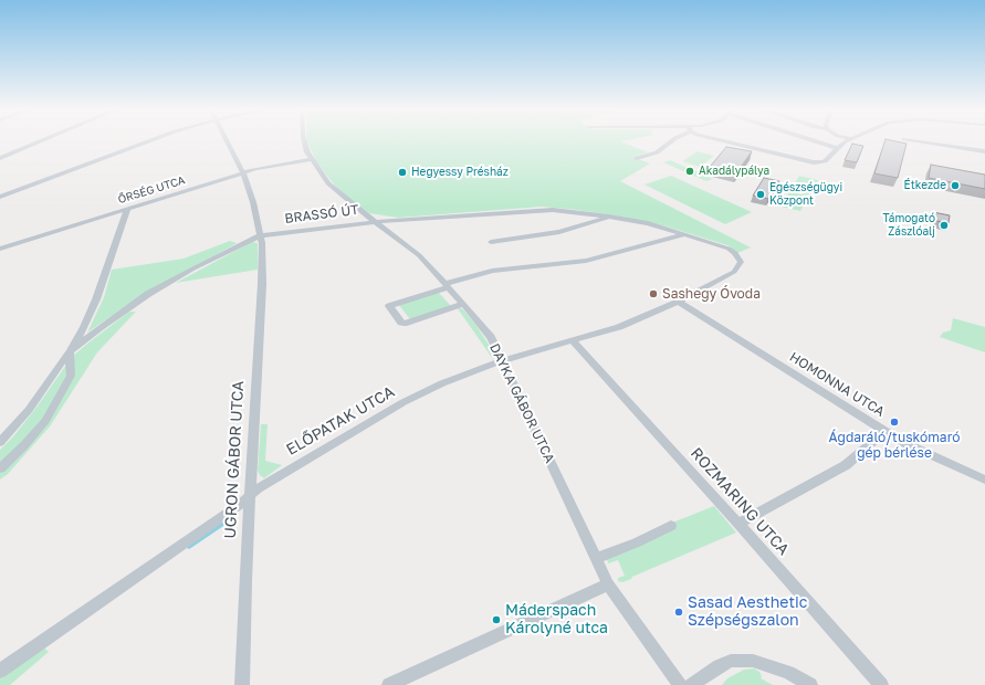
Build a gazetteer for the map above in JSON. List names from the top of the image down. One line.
{"streets":{"street":["ŐRSÉG UTCA","BRASSÓ ÚT","HOMONNA UTCA","DAYKA GÁBOR UTCA","ELŐPATAK UTCA","UGRON GÁBOR UTCA","ROZMARING UTCA"]},"crossings":[["ŐRSÉG UTCA","DAYKA GÁBOR UTCA"],["ŐRSÉG UTCA","UGRON GÁBOR UTCA"],["BRASSÓ ÚT","DAYKA GÁBOR UTCA"],["BRASSÓ ÚT","ELŐPATAK UTCA"],["BRASSÓ ÚT","UGRON GÁBOR UTCA"],["HOMONNA UTCA","ELŐPATAK UTCA"],["DAYKA GÁBOR UTCA","ELŐPATAK UTCA"],["ELŐPATAK UTCA","UGRON GÁBOR UTCA"],["ELŐPATAK UTCA","ROZMARING UTCA"]],"places":["Akadálypálya","Hegyessy Présház","Étkezde","Egészségügyi Központ","Támogató Zászlóalj","Sashegy Óvoda","Ágdaráló/tuskómaró gép bérlése","Sasad Aesthetic Szépségszalon","Máderspach Károlyné utca"]}
